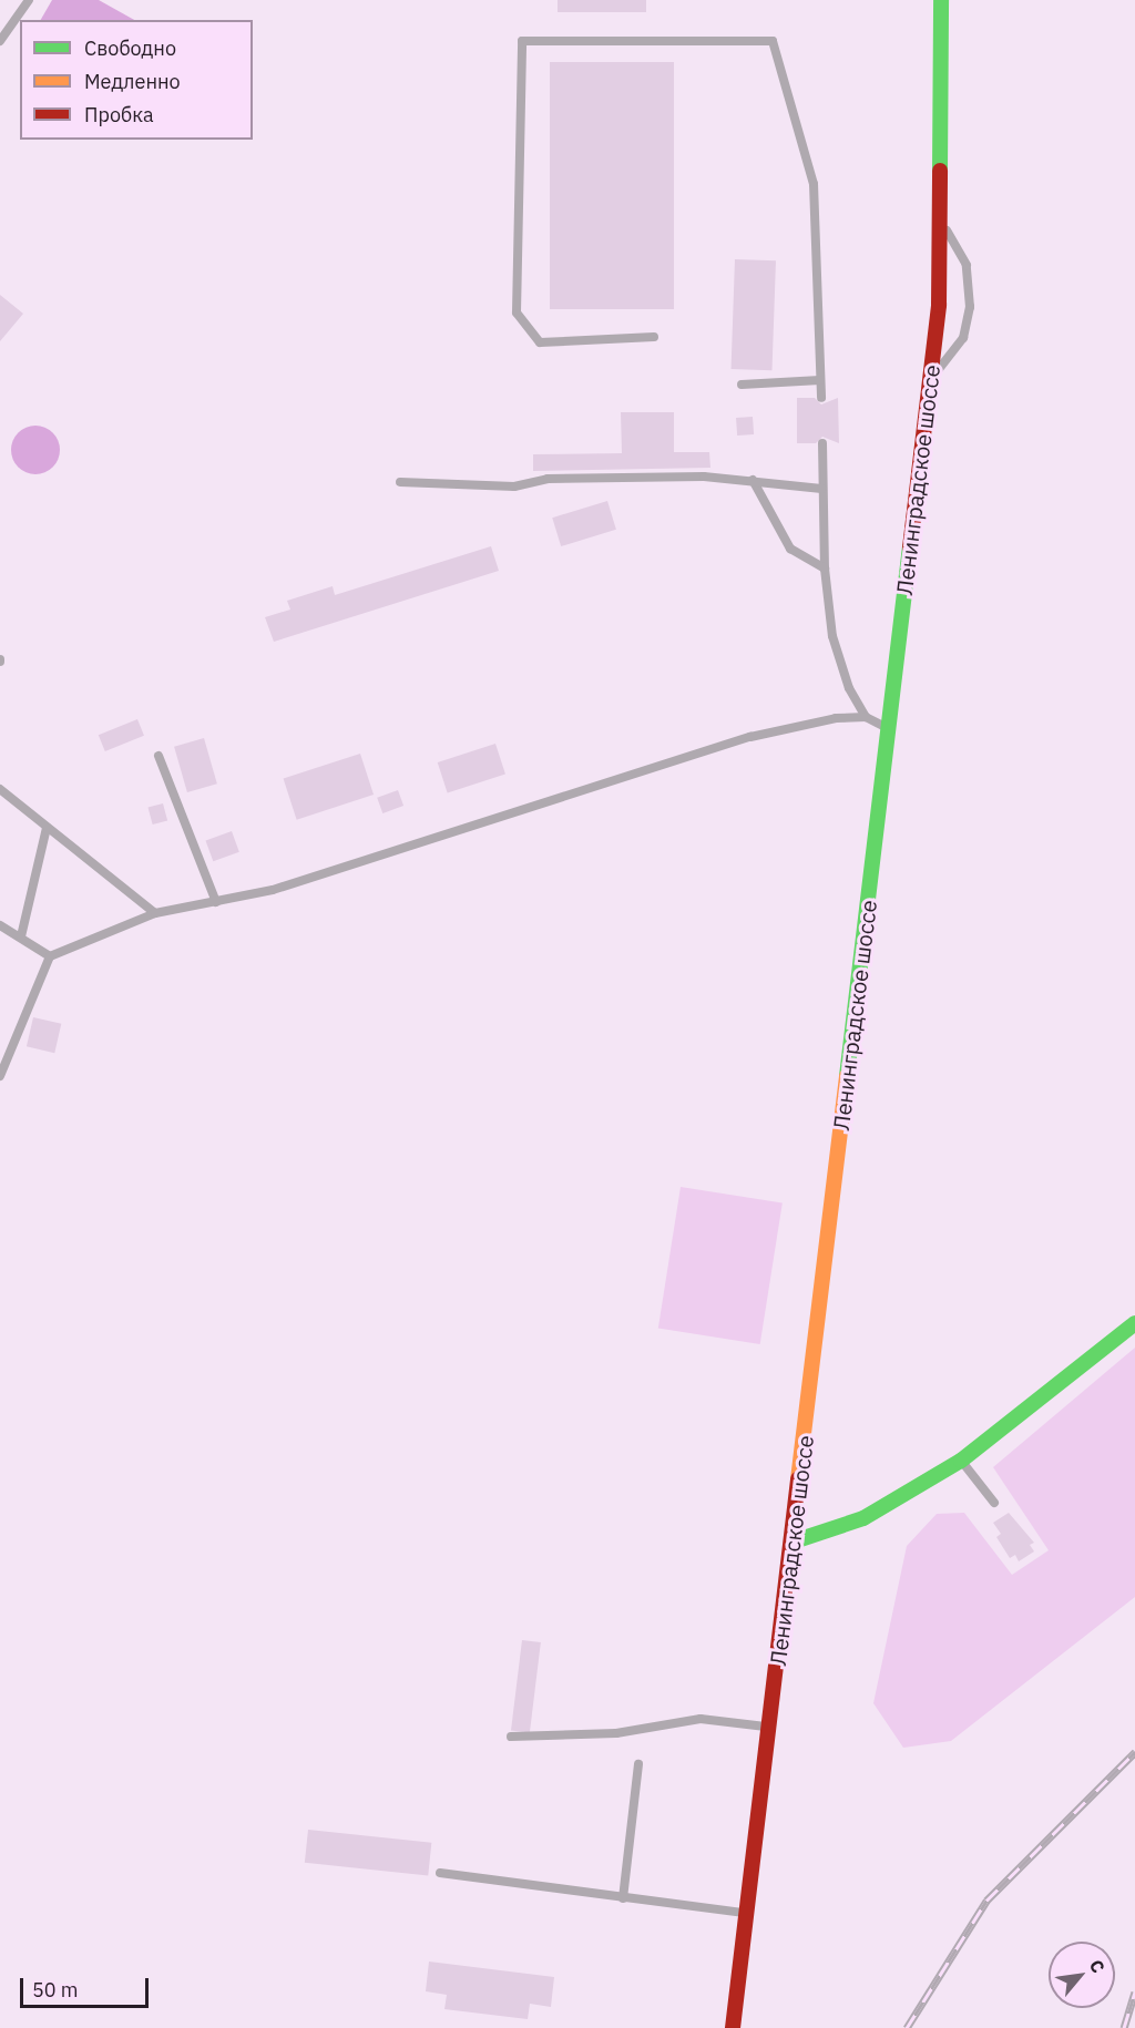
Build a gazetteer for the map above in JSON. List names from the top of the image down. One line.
{"streets":{"main road":["Ленинградское шоссе"]},"legend":["Свободно","Медленно","Пробка"],"scale_bar":"50 m","north":"top right"}
